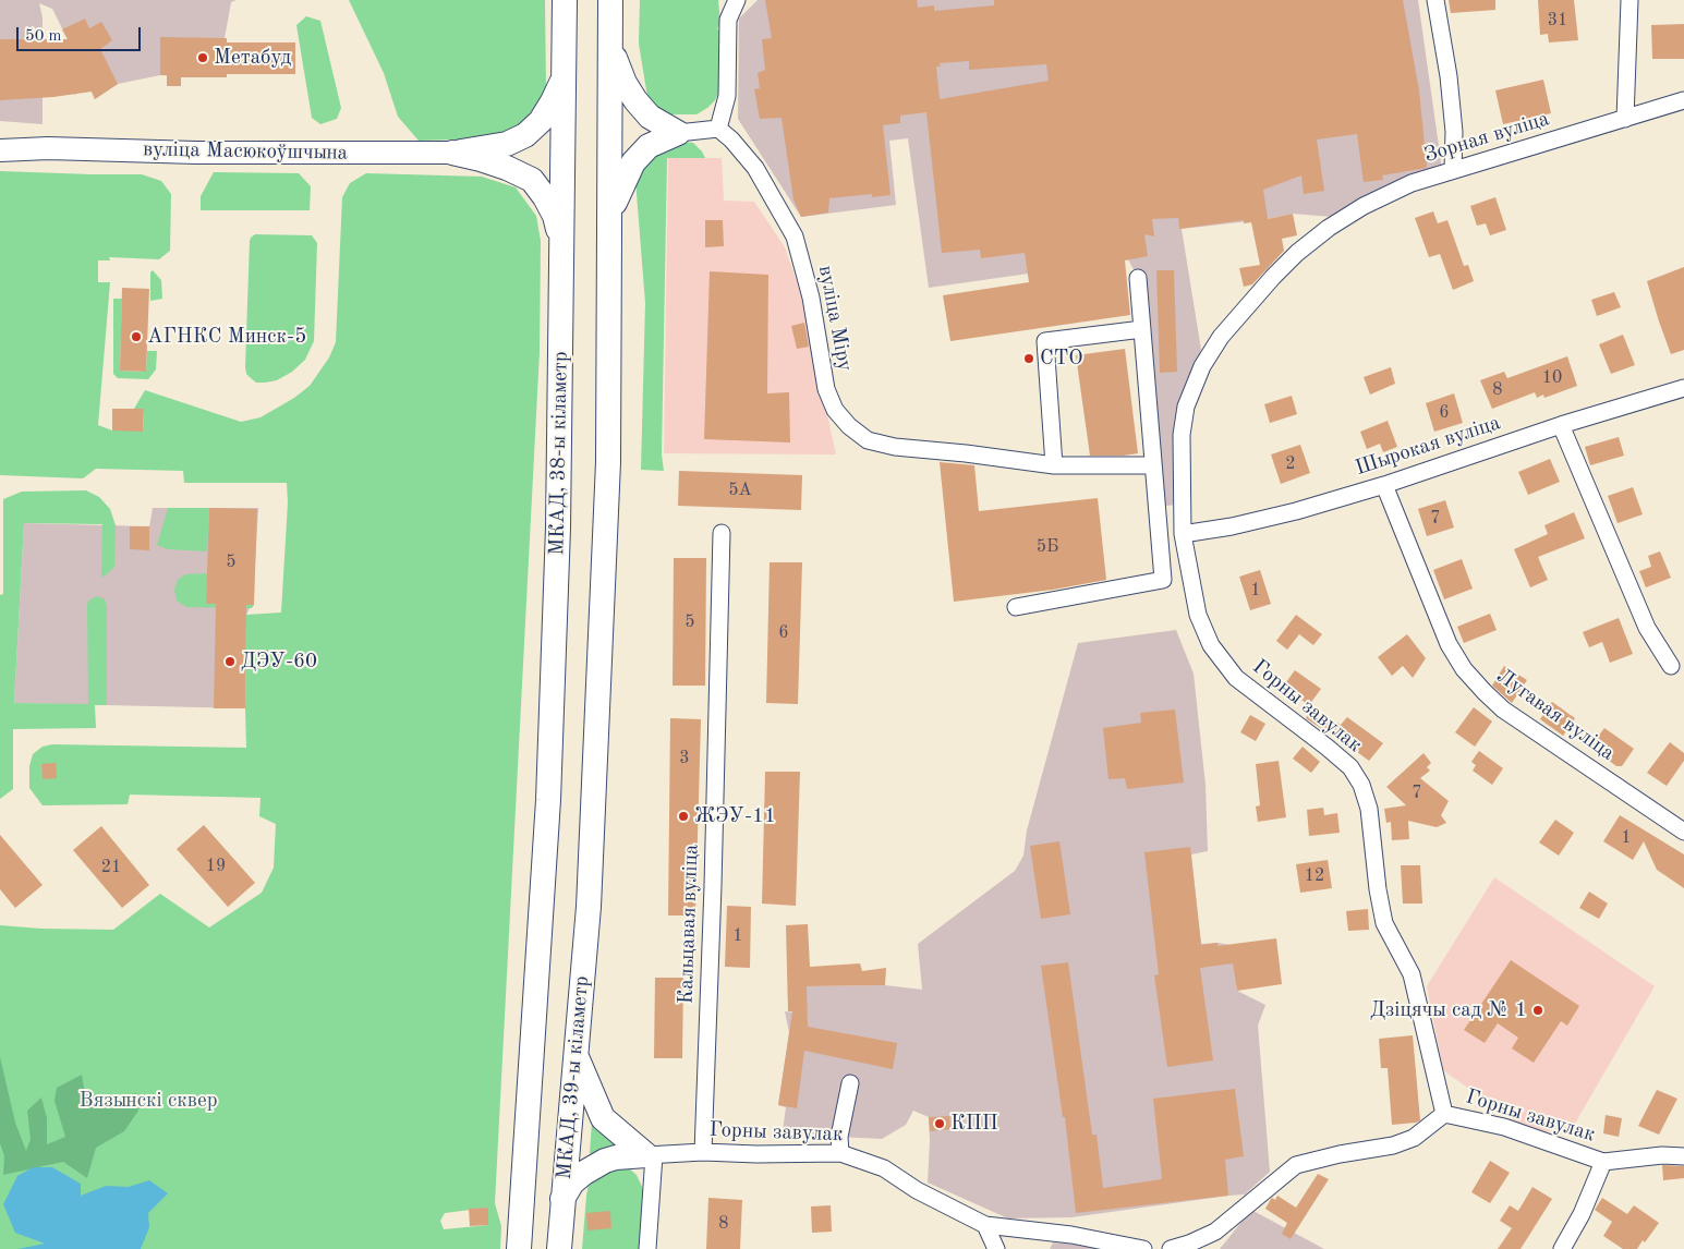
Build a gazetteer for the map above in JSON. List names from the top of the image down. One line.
{"streets":{"highway":["МКАД, 38-ы кіламетр","МКАД, 39-ы кіламетр"],"main road":["вуліца Масюкоўшчына"],"street":["Зорная вуліца","вуліца Міру","Шырокая вуліца","Горны завулак","Лугавая вуліца","Кальцавая вуліца"]},"crossings":[["Зорная вуліца","Горны завулак"],["Шырокая вуліца","Горны завулак"],["Шырокая вуліца","Лугавая вуліца"],["МКАД, 38-ы кіламетр","МКАД, 39-ы кіламетр"],["Горны завулак","Кальцавая вуліца"]],"parks":["Вязынскі сквер"],"places":["Метабуд","АГНКС Минск-5","СТО","ДЭУ-60","ЖЭУ-11","Дзіцячы сад № 1","КПП"],"house_numbers":["31","10","8","6","2","5А","7","5Б","5","1","5","6","3","7","1","19","21","12","1","8"],"scale_bar":"50 m"}
